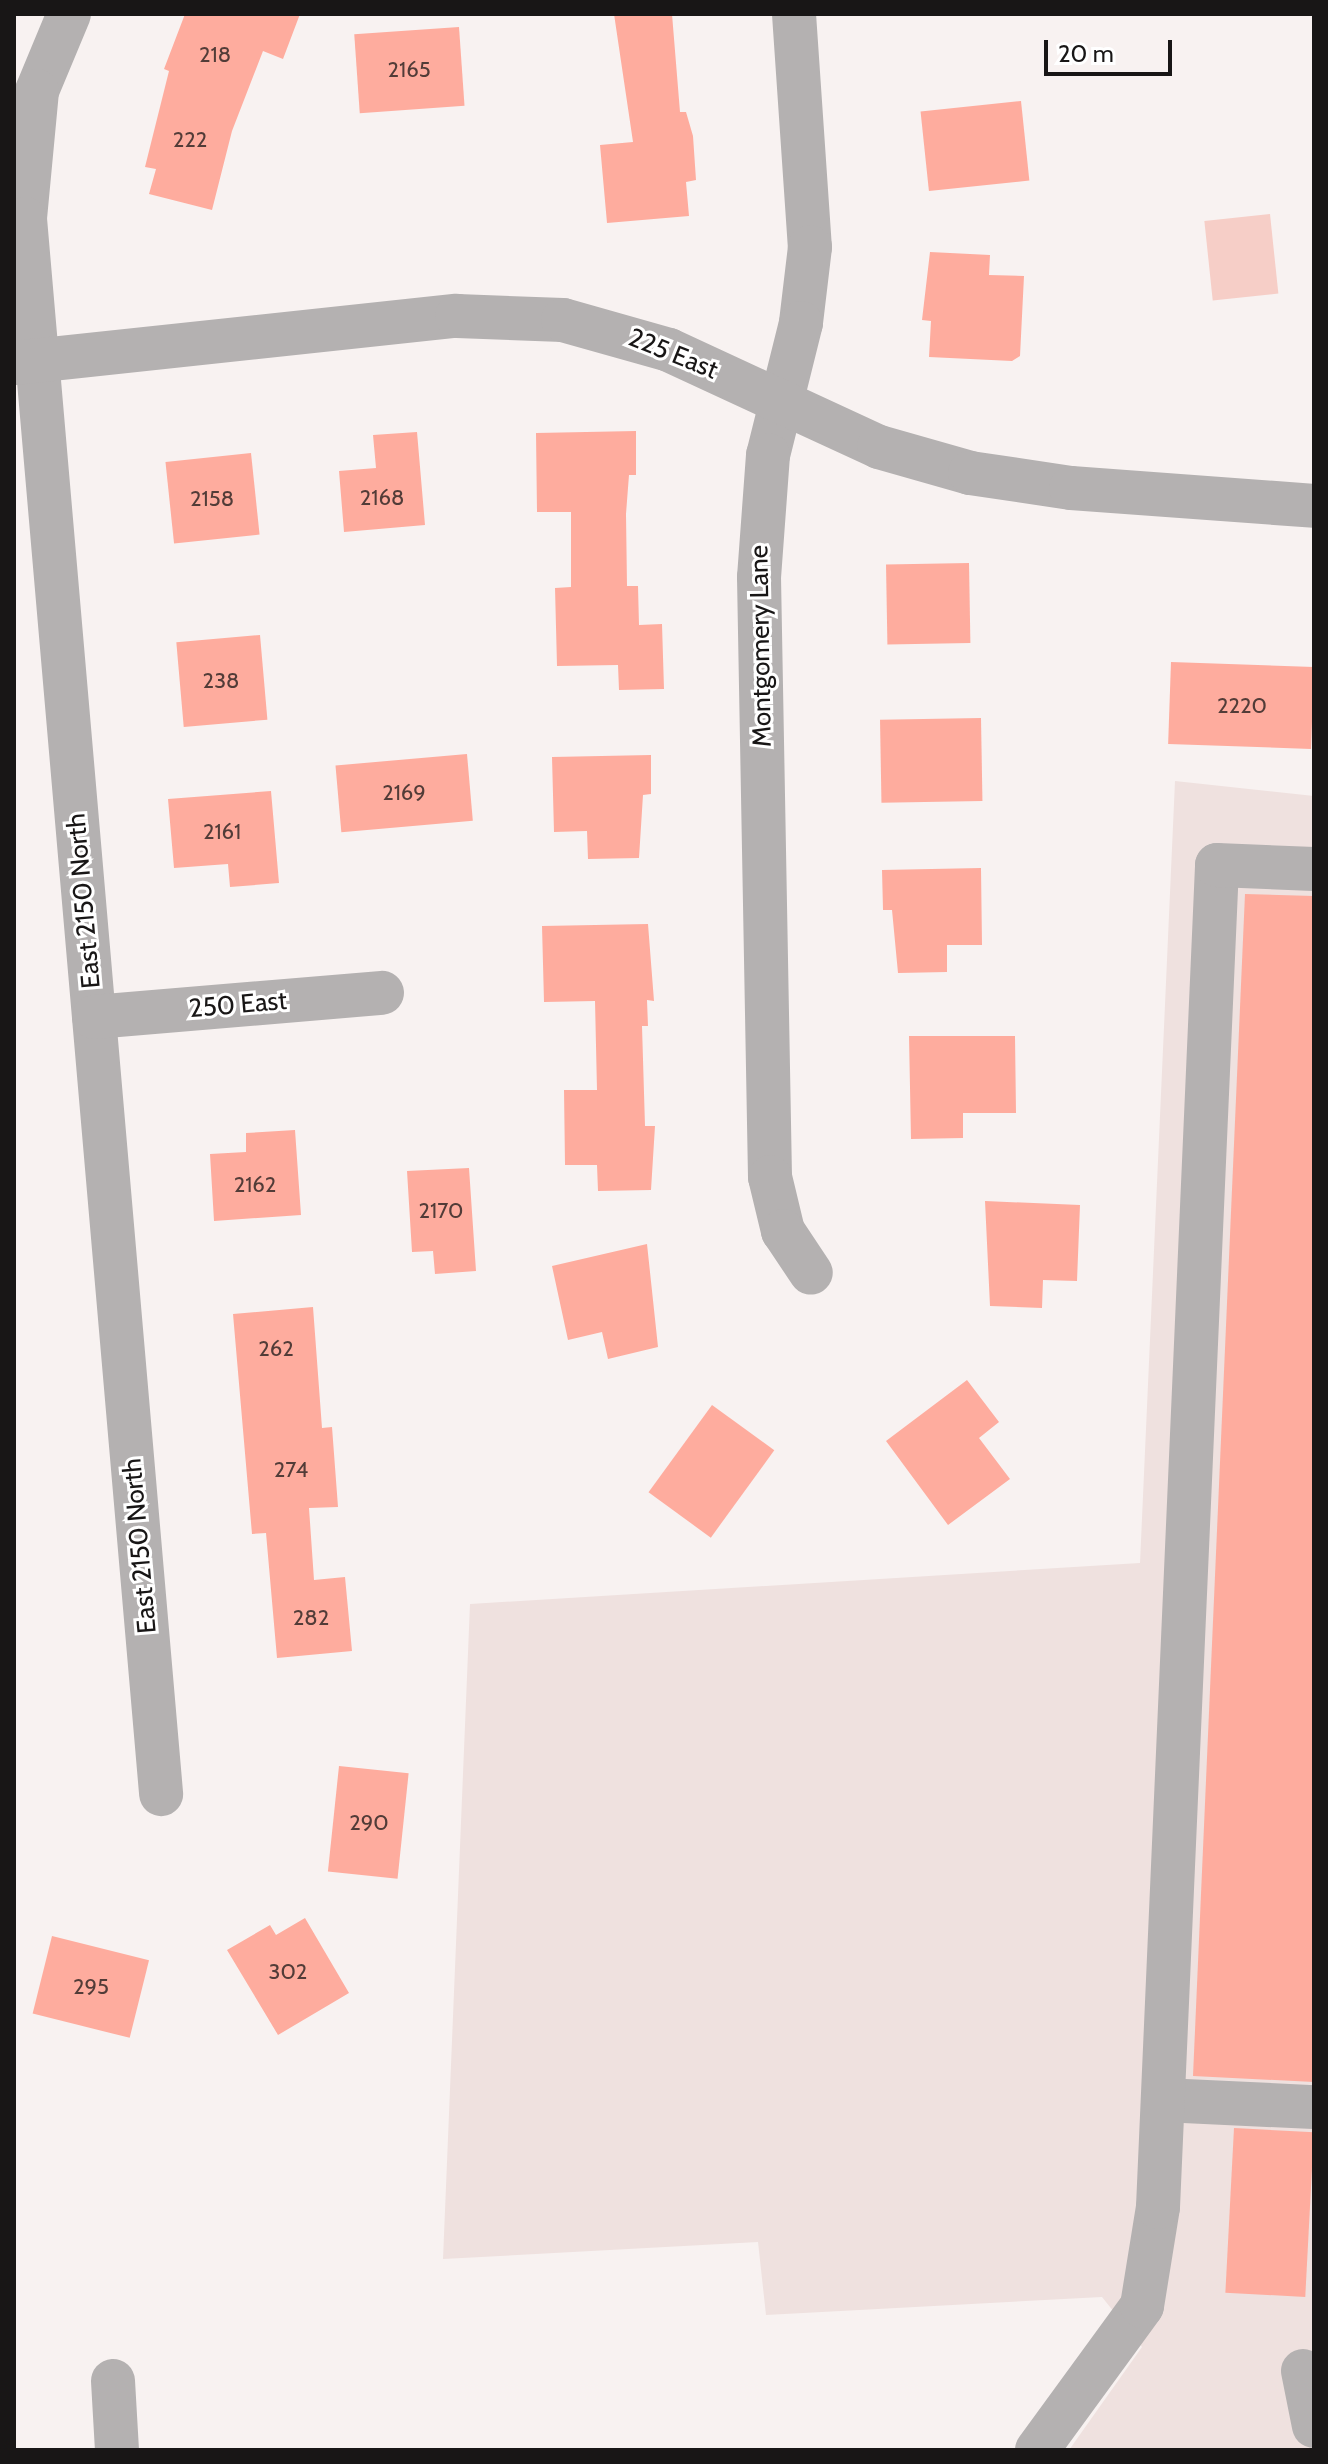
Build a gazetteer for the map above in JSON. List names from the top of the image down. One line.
{"streets":{"street":["225 East","Montgomery Lane","East 2150 North","250 East"]},"crossings":[["225 East","Montgomery Lane"],["225 East","East 2150 North"],["East 2150 North","250 East"]],"house_numbers":["218","2165","222","2168","2158","238","2220","2169","2161","2162","2170","262","274","282","290","302","295"],"scale_bar":"20 m"}
